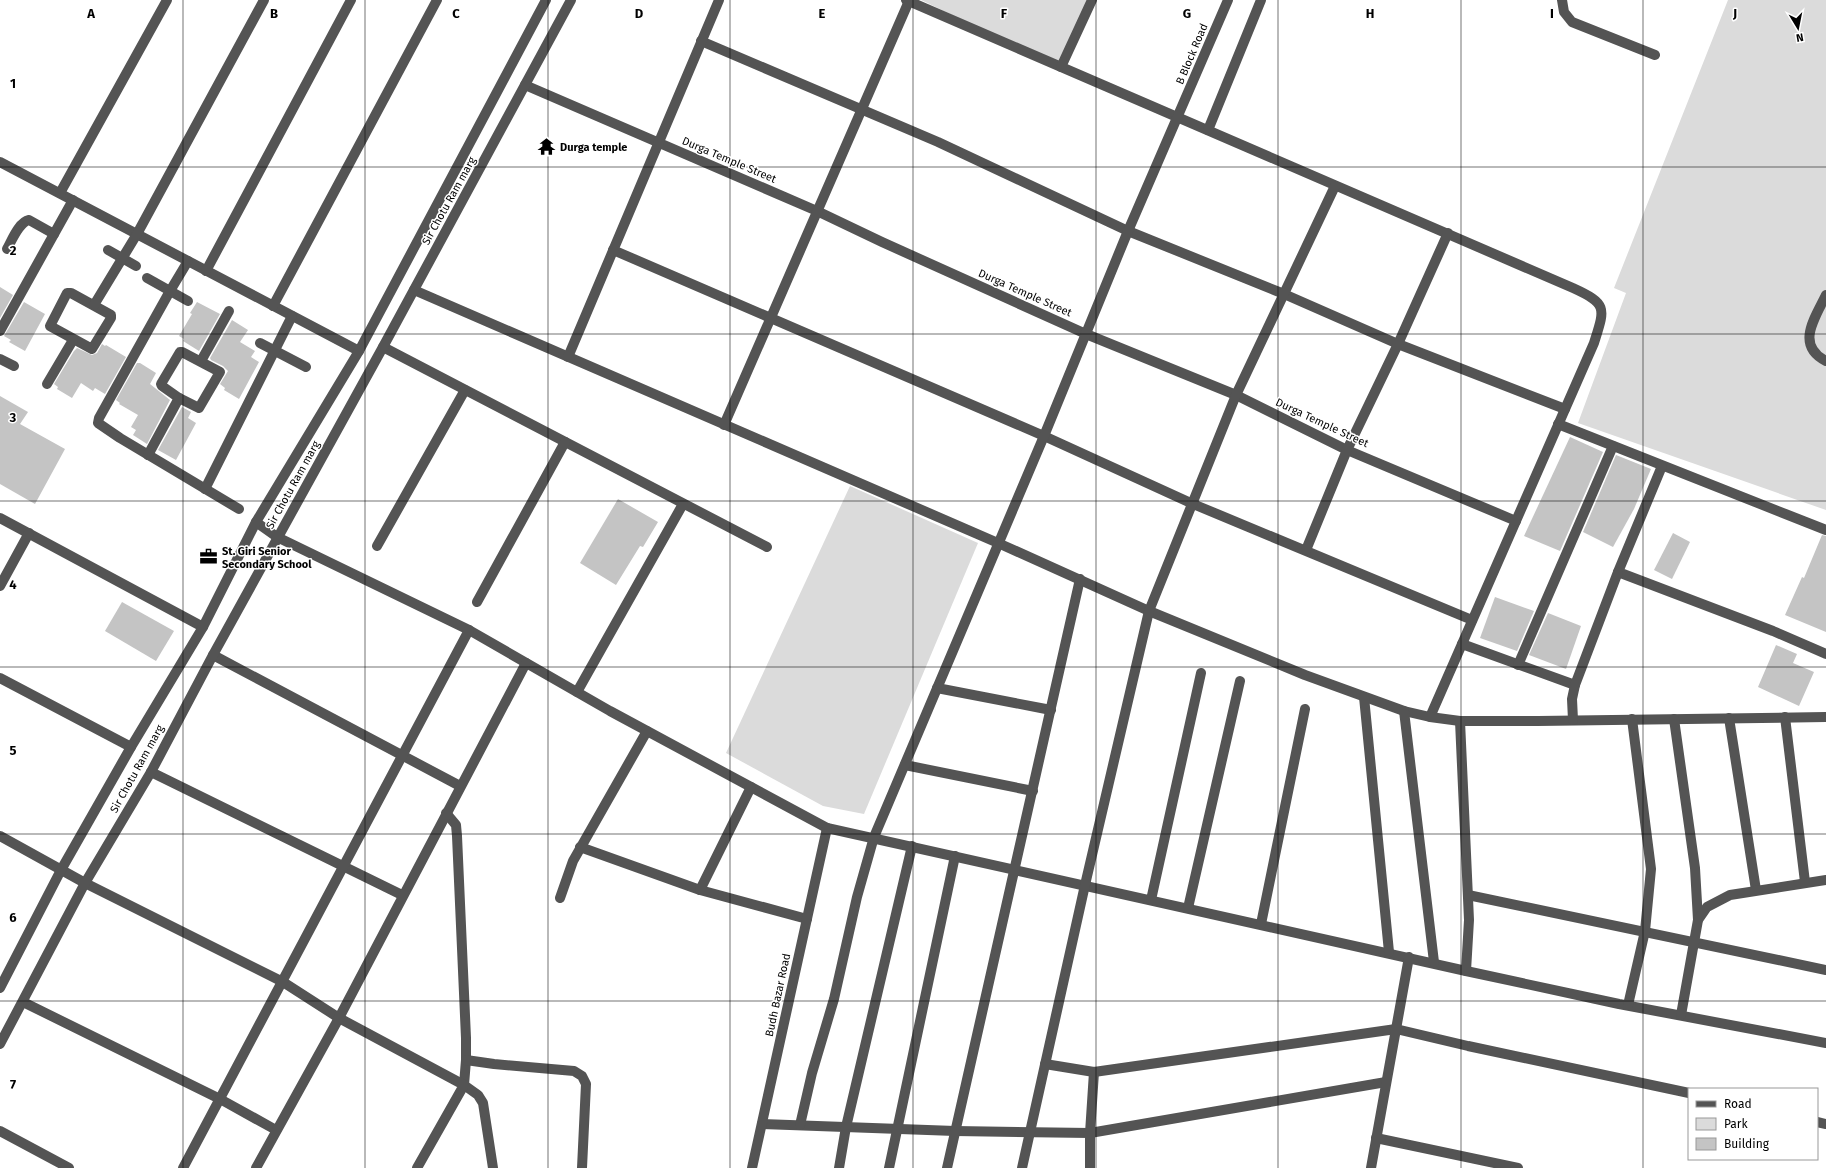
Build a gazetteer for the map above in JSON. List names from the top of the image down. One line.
{"streets":{"street":["B Block Road","Durga Temple Street","Sir Chotu Ram marg","Budh Bazar Road"]},"crossings":[["B Block Road","Durga Temple Street"],["Durga Temple Street","Sir Chotu Ram marg"]],"places":{"temple":["Durga temple"],"office":["St. Giri Senior Secondary School"]},"legend":["Road","Park","Building"],"north":"bottom","grid":{"columns":["A","B","C","D","E","F","G","H","I","J"],"rows":["1","2","3","4","5","6","7"]}}
